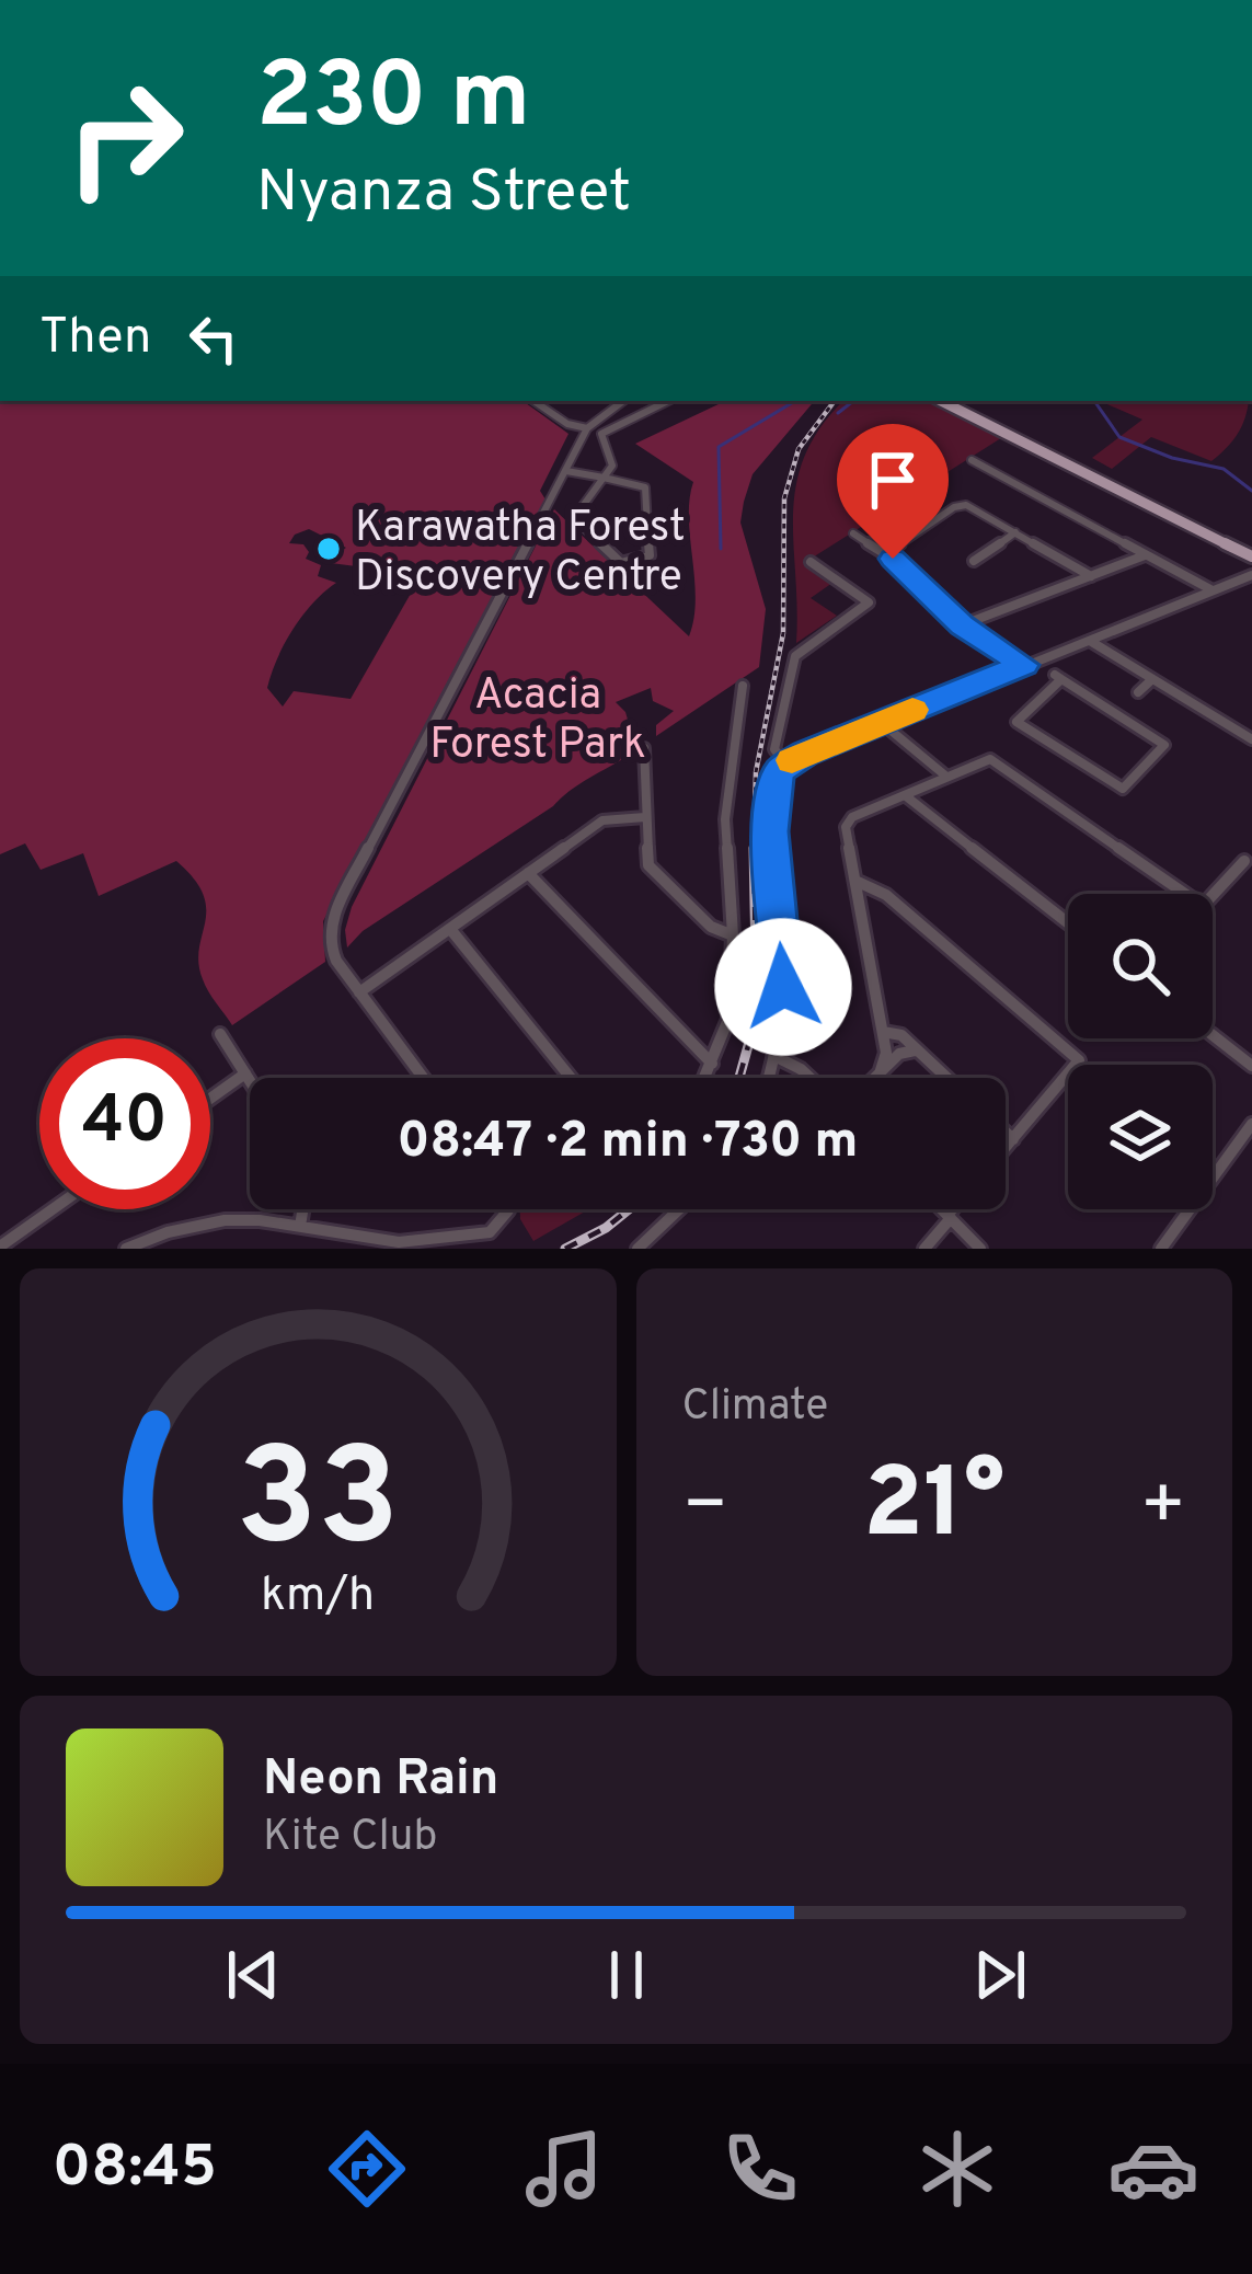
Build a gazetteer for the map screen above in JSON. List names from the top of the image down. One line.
{"parks":["Acacia Forest Park"],"places":["Karawatha Forest Discovery Centre"],"page":{"turn":["230 m","Nyanza Street"],"then":"Then","limit":"40","trip":"08:47 · 2 min · 730 m","tile":"Climate","heat":["−","21°","+"],"song":["Neon Rain","Kite Club"],"tabs":"08:45","gauge":["33","km/h"]}}
